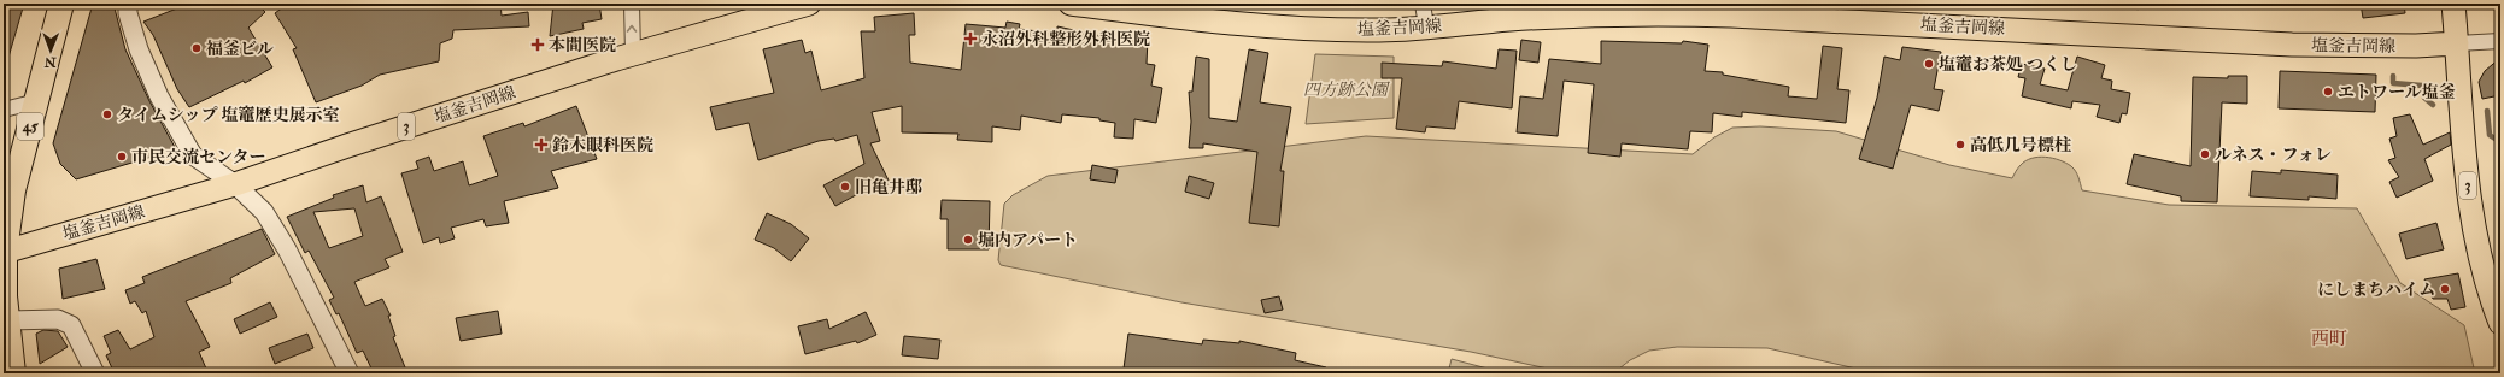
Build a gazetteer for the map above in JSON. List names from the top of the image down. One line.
{"streets":{"highway":["45"],"main road":["塩釜吉岡線","3"]},"crossings":[["塩釜吉岡線","45"],["塩釜吉岡線","3"]],"districts":["西町"],"parks":["四方跡公園"],"places":{"health":["永沼外科整形外科医院","本間医院","鈴木眼科医院"],"other":["福釜ビル","塩竈お茶処 つくし","エトワール塩釜","タイムシップ 塩竈歴史展示室","高低几号標柱","ルネス・フォレ","市民交流センター","旧亀井邸","堀内アパート","にしまちハイム"]},"north":"bottom"}
